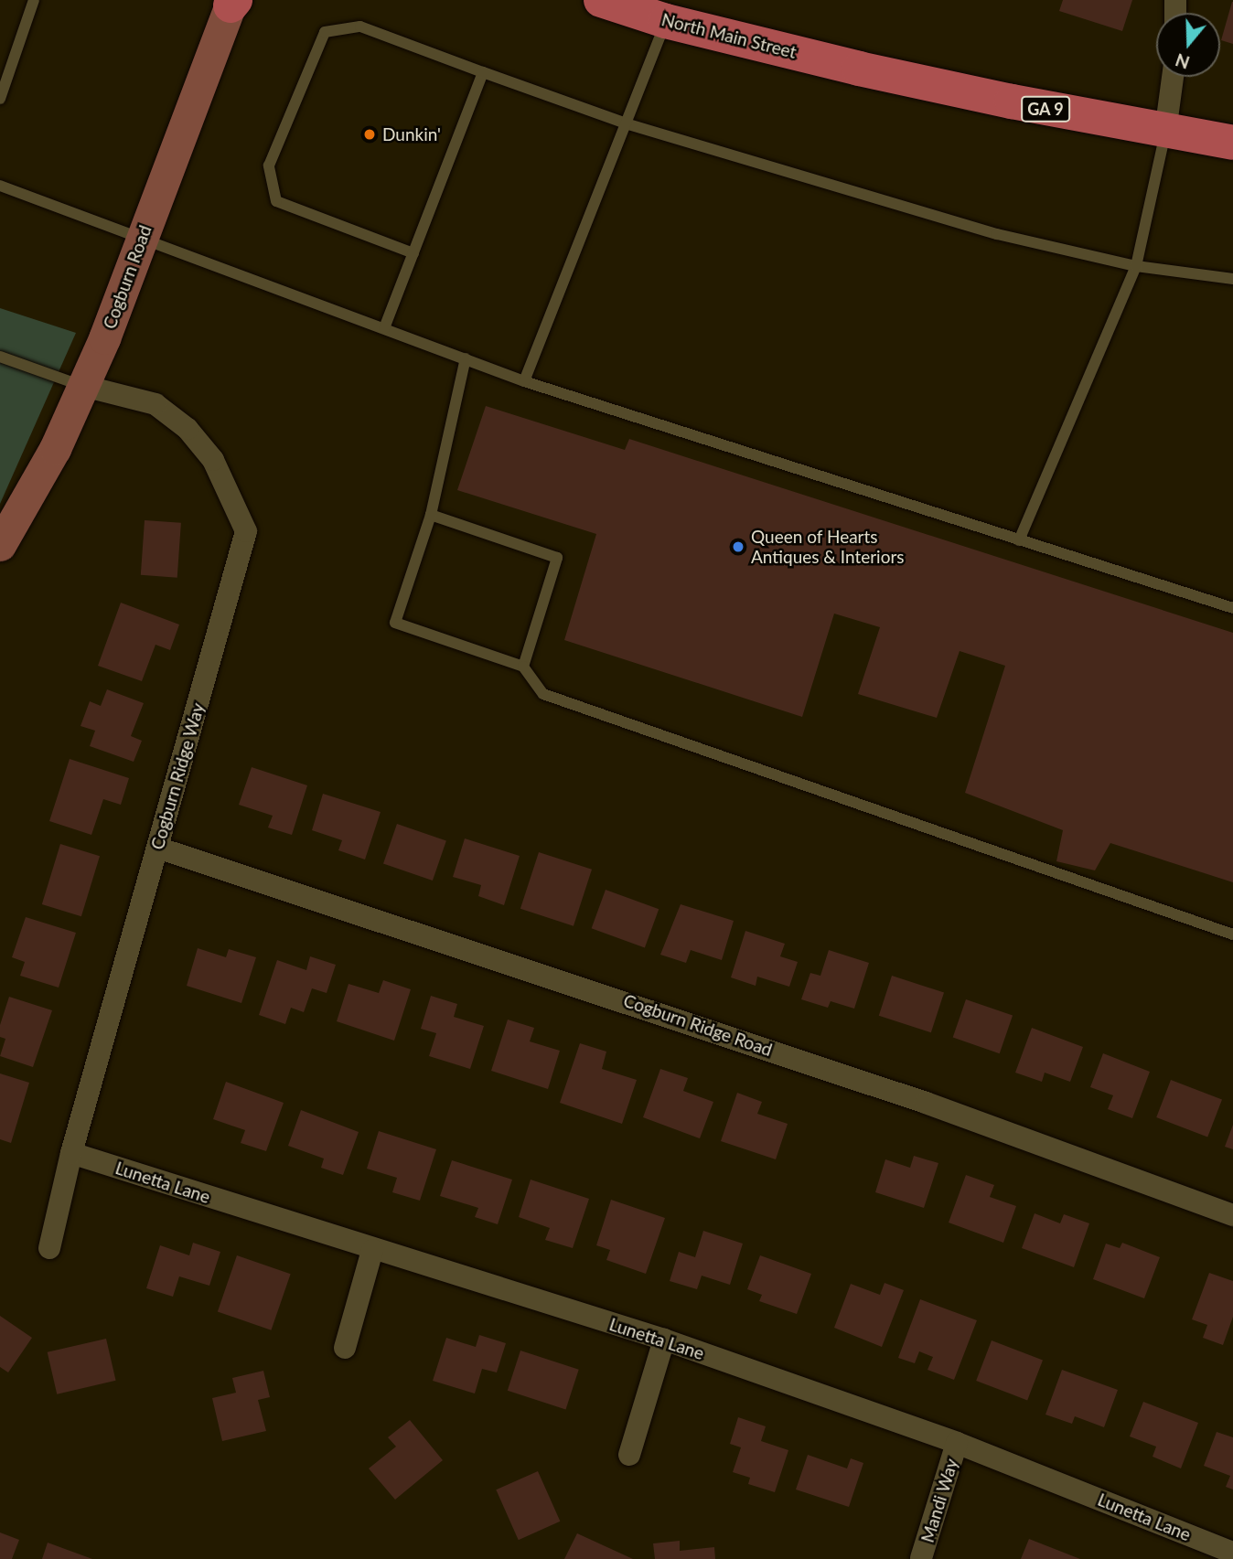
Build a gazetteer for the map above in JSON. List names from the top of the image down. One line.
{"streets":{"main road":["North Main Street","GA 9"],"street":["Cogburn Road","Cogburn Ridge Way","Cogburn Ridge Road","Lunetta Lane","Mandi Way"]},"crossings":[["Cogburn Road","Cogburn Ridge Way"],["Cogburn Ridge Way","Cogburn Ridge Road"],["Cogburn Ridge Way","Lunetta Lane"],["Lunetta Lane","Mandi Way"]],"places":["Dunkin'","Queen of Hearts Antiques & Interiors"],"north":"bottom"}
